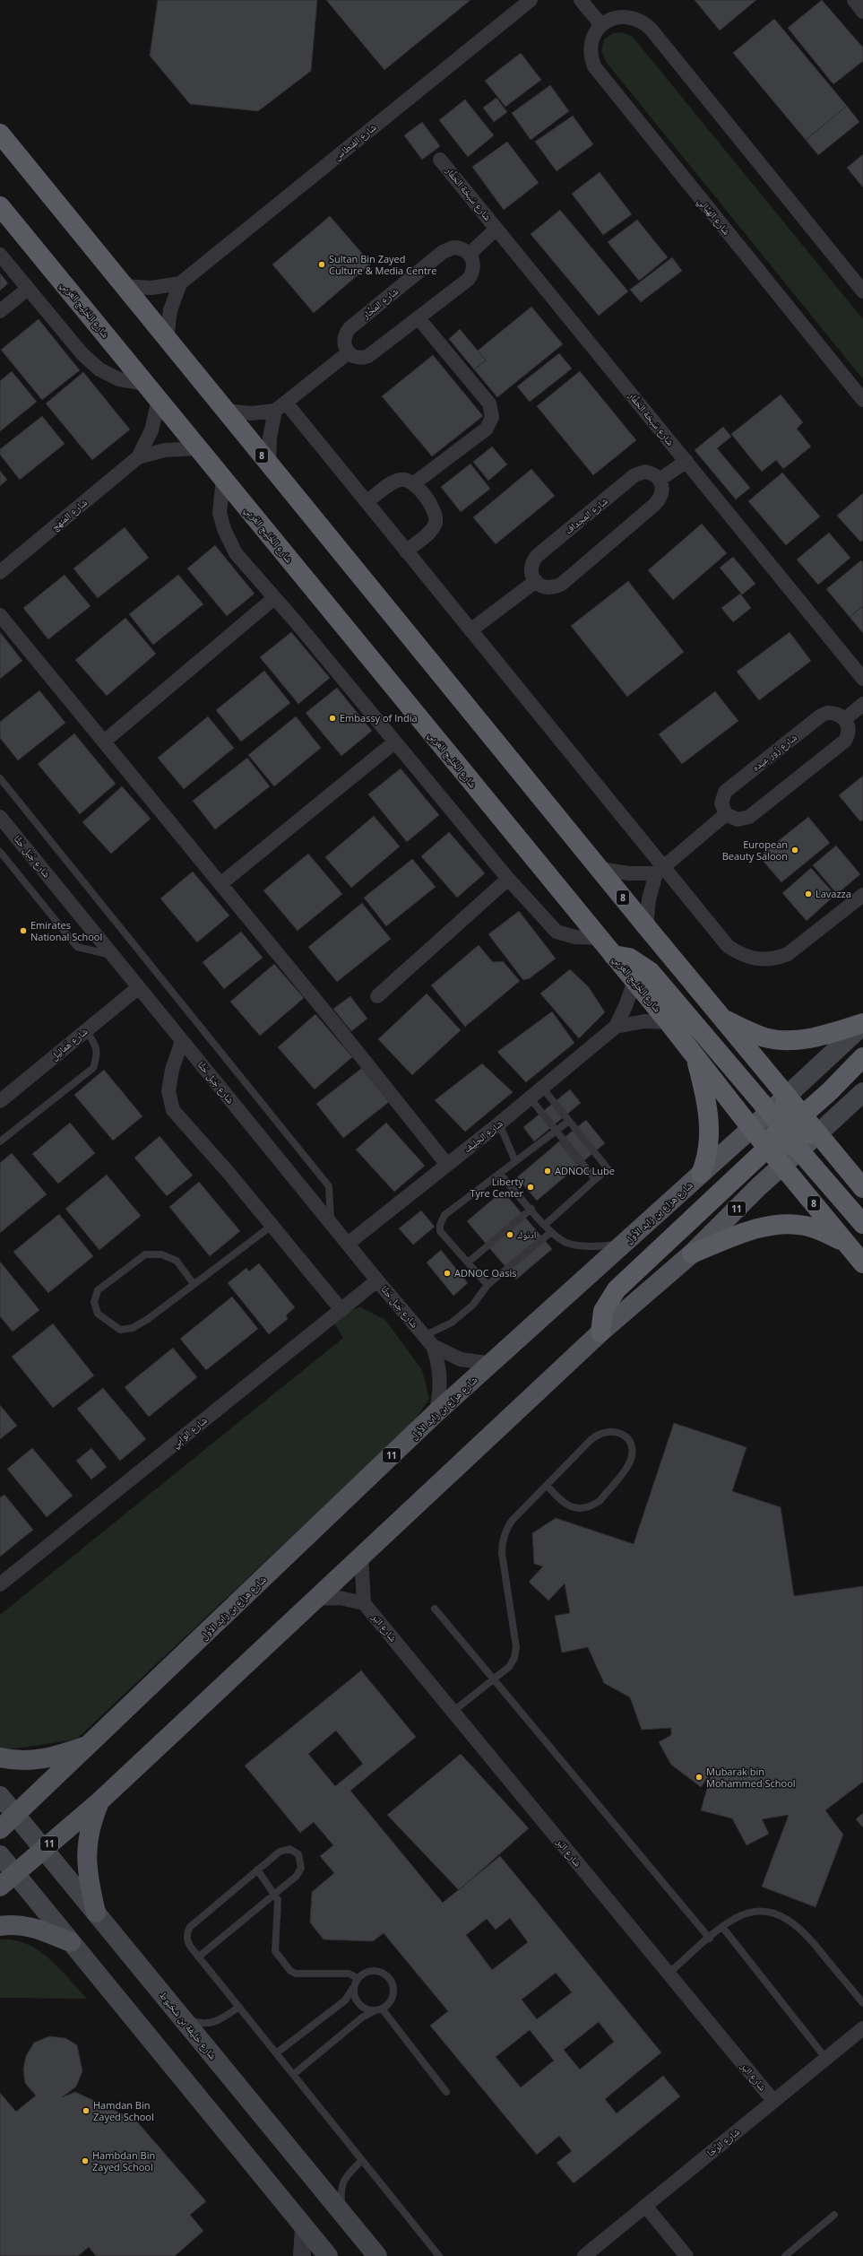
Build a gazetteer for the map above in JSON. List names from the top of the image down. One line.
{"streets":{"highway":["شارع الخَلِيج العَربِي","8"],"main road":["11","شارع هزاع بن زايد الأول","شارع خليفة بن شخبوط"],"street":["شارع الفِنطاس","شارع سَبخة الحَفَّار","شارع الهَيَّالي","شارع المَحَّار","شارع المَنهَج","شارع المِجداف","شارع زُور عِيده","شارع جَبَل حَتَّا","شارع هَمالِيل","شارع الحِلِيف","شارع الوابِي","شارع البَر","شارع الرَّخا"]},"crossings":[["شارع الفِنطاس","8"],["شارع الخَلِيج العَربِي","شارع المَنهَج"],["شارع الخَلِيج العَربِي","شارع الحِلِيف"],["شارع الخَلِيج العَربِي","11"],["شارع الخَلِيج العَربِي","شارع هزاع بن زايد الأول"],["8","11"],["شارع جَبَل حَتَّا","شارع هَمالِيل"],["شارع جَبَل حَتَّا","شارع الحِلِيف"],["شارع جَبَل حَتَّا","شارع هزاع بن زايد الأول"],["شارع جَبَل حَتَّا","شارع الوابِي"],["11","شارع خليفة بن شخبوط"],["شارع هزاع بن زايد الأول","شارع خليفة بن شخبوط"],["شارع البَر","شارع الرَّخا"]],"places":["Sultan Bin Zayed Culture & Media Centre","Embassy of India","European Beauty Saloon","Lavazza","Emirates National School","ADNOC Lube","Liberty Tyre Center","ادنوك","ADNOC Oasis","Mubarak bin Mohammed School","Hamdan Bin Zayed School","Hambdan Bin Zayed School"]}
